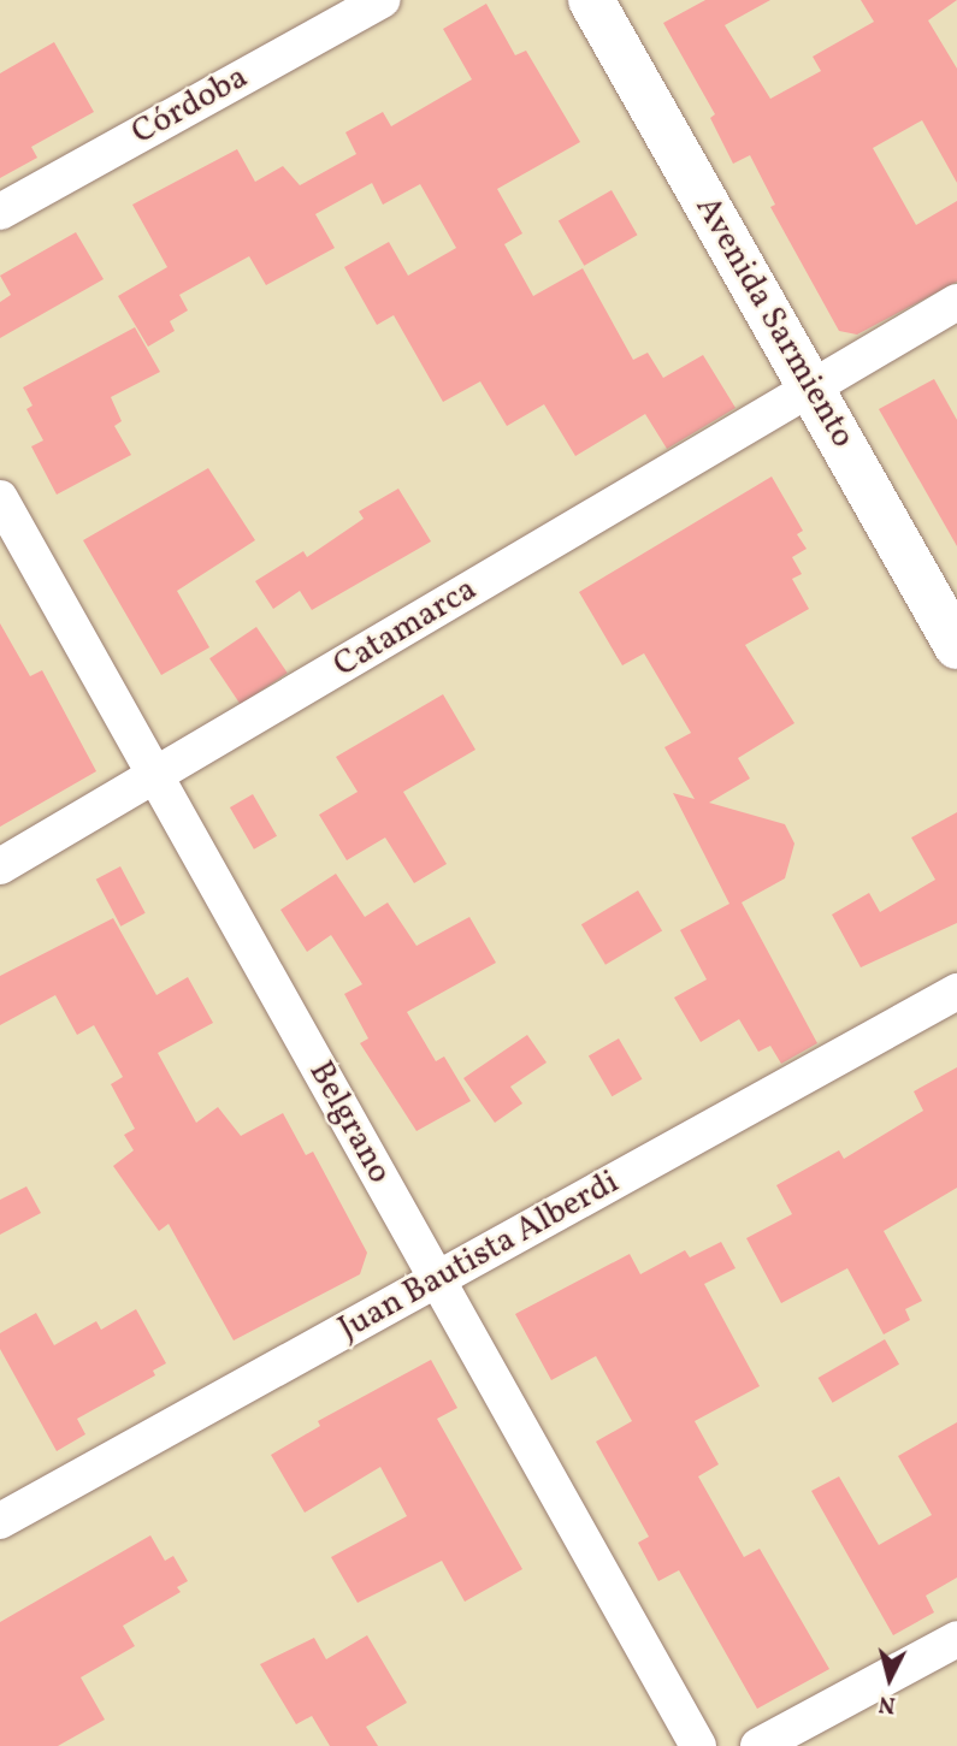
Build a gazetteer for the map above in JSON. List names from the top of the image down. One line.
{"streets":{"main road":["Avenida Sarmiento"],"street":["Córdoba","Catamarca","Belgrano","Juan Bautista Alberdi"]},"crossings":[["Avenida Sarmiento","Catamarca"],["Catamarca","Belgrano"],["Belgrano","Juan Bautista Alberdi"]],"north":"bottom"}
